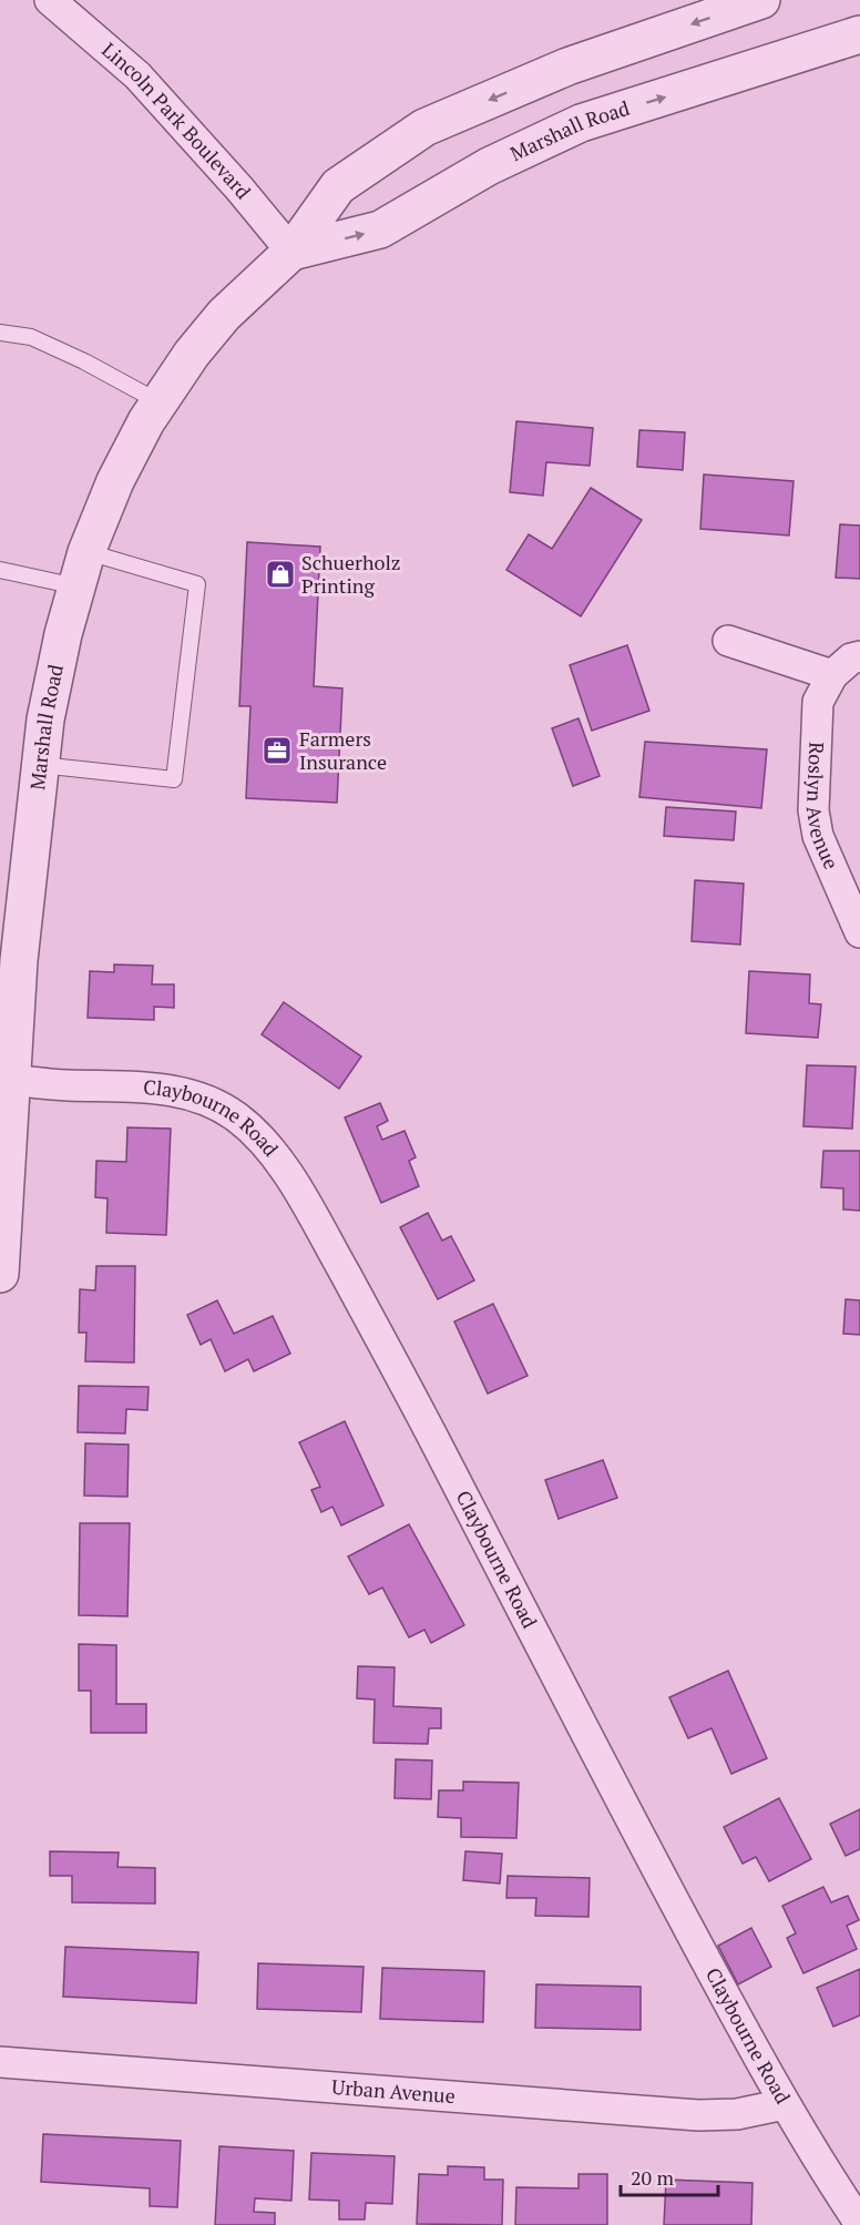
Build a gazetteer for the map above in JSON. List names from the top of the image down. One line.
{"streets":{"street":["Lincoln Park Boulevard","Marshall Road","Roslyn Avenue","Claybourne Road","Urban Avenue"]},"crossings":[["Lincoln Park Boulevard","Marshall Road"],["Marshall Road","Claybourne Road"],["Claybourne Road","Urban Avenue"]],"places":{"shop":["Schuerholz Printing"],"office":["Farmers Insurance"]},"scale_bar":"20 m"}
